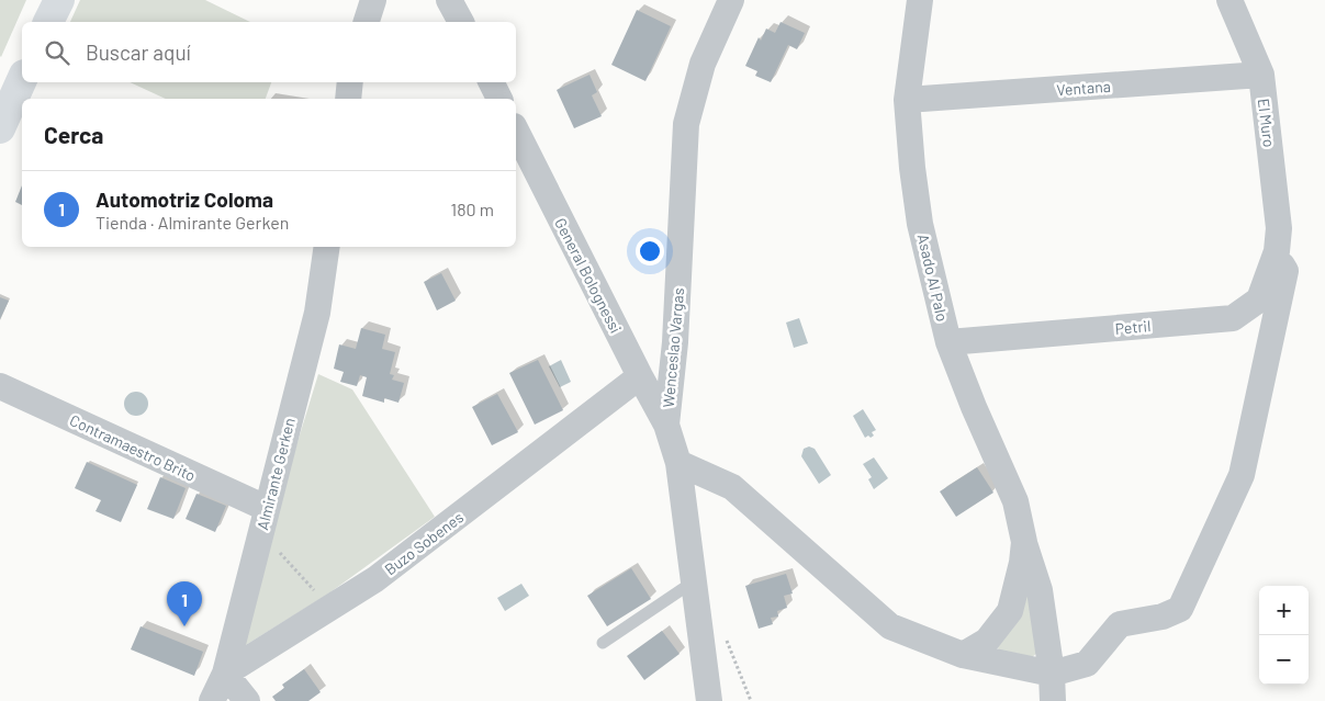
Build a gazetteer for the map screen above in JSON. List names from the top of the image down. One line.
{"streets":{"street":["Ventana","El Muro","General Bolognessi","Asado Al Palo","Petril","Wenceslao Vargas","Contramaestro Brito","Almirante Gerken","Buzo Sobenes"]},"crossings":[["Ventana","El Muro"],["Ventana","Asado Al Palo"],["El Muro","Petril"],["General Bolognessi","Wenceslao Vargas"],["General Bolognessi","Buzo Sobenes"],["Asado Al Palo","Petril"],["Contramaestro Brito","Almirante Gerken"],["Almirante Gerken","Buzo Sobenes"]],"page":{"search":"Buscar aquí","heading":"Cerca","list":[{"mark":"1","name":"Automotriz Coloma","note":"Tienda · Almirante Gerken","value":"180 m"}],"pins":"1","map_buttons":["+","−"]}}
